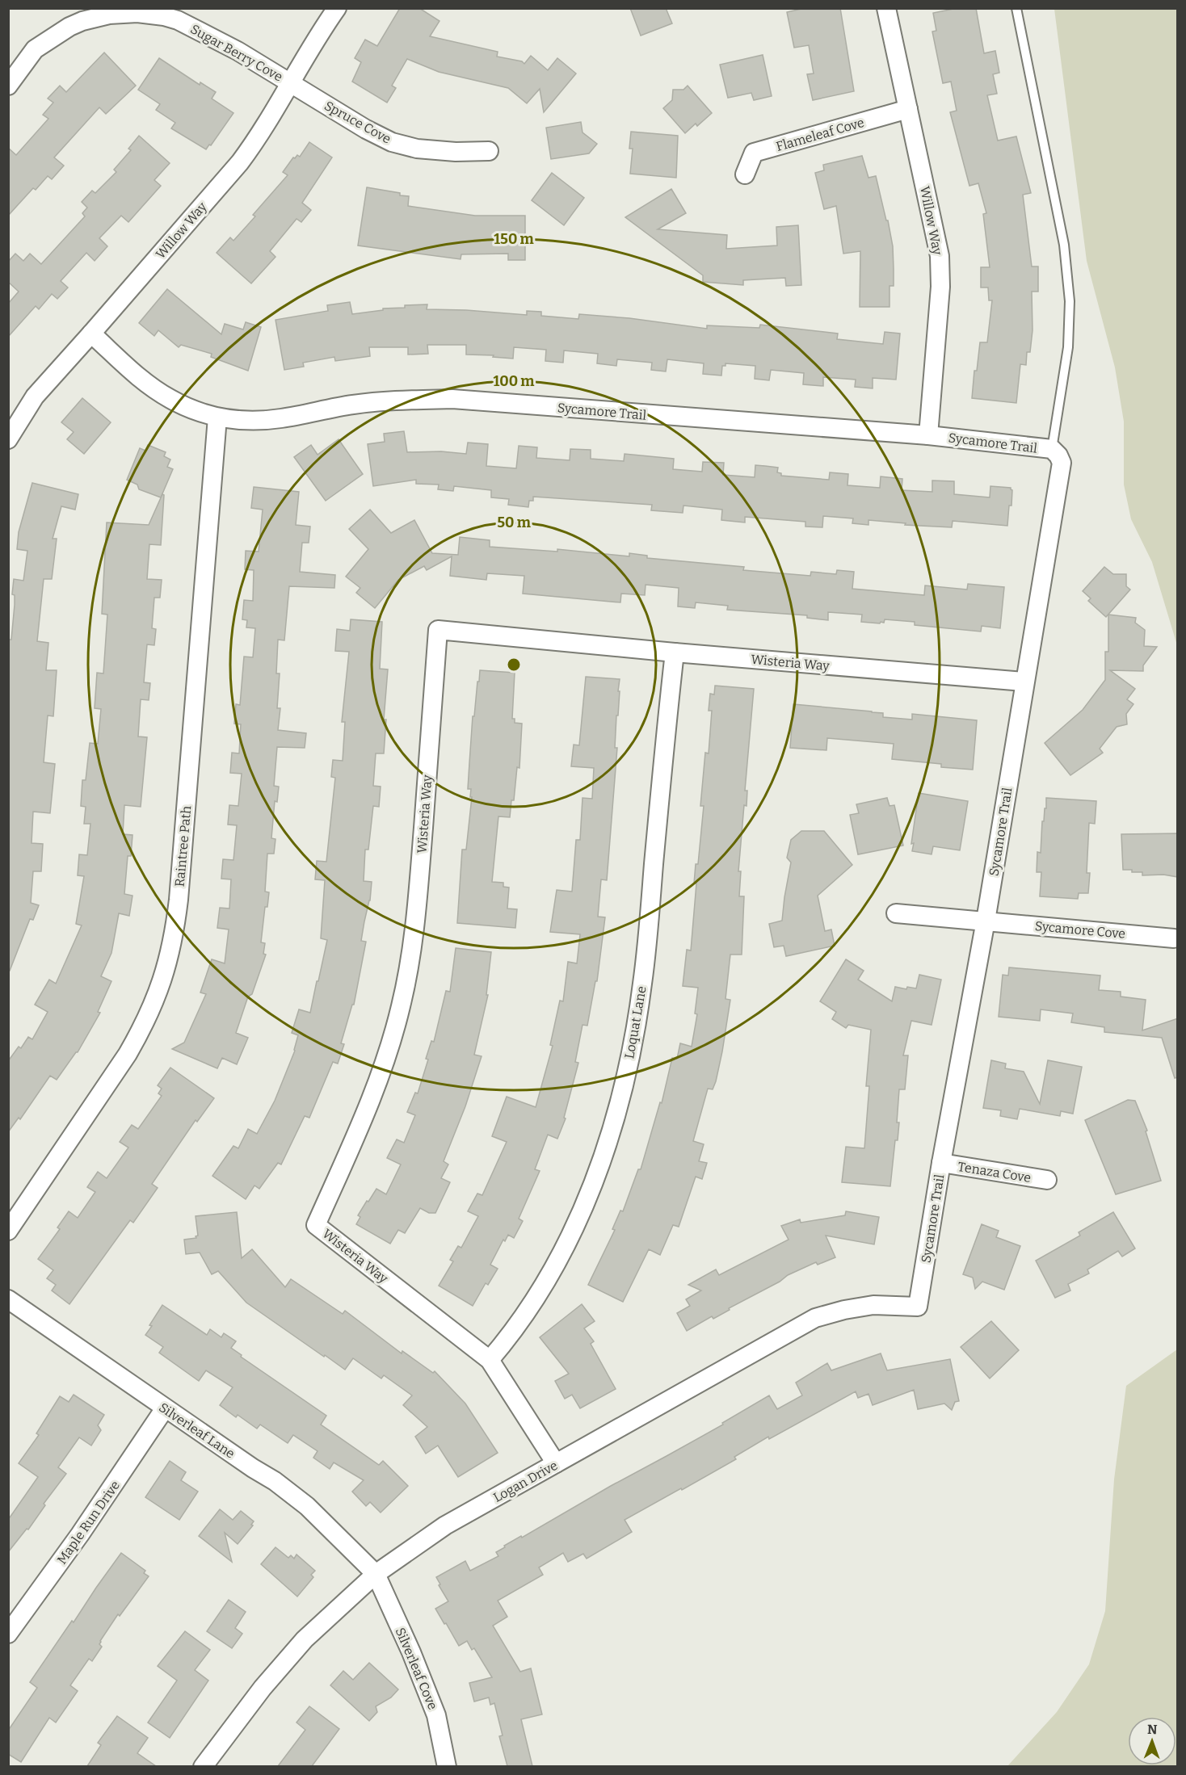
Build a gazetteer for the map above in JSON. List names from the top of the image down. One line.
{"streets":{"street":["Sugar Berry Cove","Spruce Cove","Flameleaf Cove","Willow Way","Sycamore Trail","Wisteria Way","Raintree Path","Sycamore Cove","Loquat Lane","Tenaza Cove","Silverleaf Lane","Logan Drive","Maple Run Drive","Silverleaf Cove"]},"crossings":[["Sugar Berry Cove","Spruce Cove"],["Sugar Berry Cove","Willow Way"],["Spruce Cove","Willow Way"],["Flameleaf Cove","Willow Way"],["Willow Way","Sycamore Trail"],["Sycamore Trail","Wisteria Way"],["Sycamore Trail","Raintree Path"],["Sycamore Trail","Sycamore Cove"],["Sycamore Trail","Tenaza Cove"],["Sycamore Trail","Logan Drive"],["Wisteria Way","Loquat Lane"],["Wisteria Way","Logan Drive"],["Silverleaf Lane","Logan Drive"],["Silverleaf Lane","Maple Run Drive"],["Silverleaf Lane","Silverleaf Cove"],["Logan Drive","Silverleaf Cove"]],"north":"top","rings":["150 m","100 m","50 m"]}
